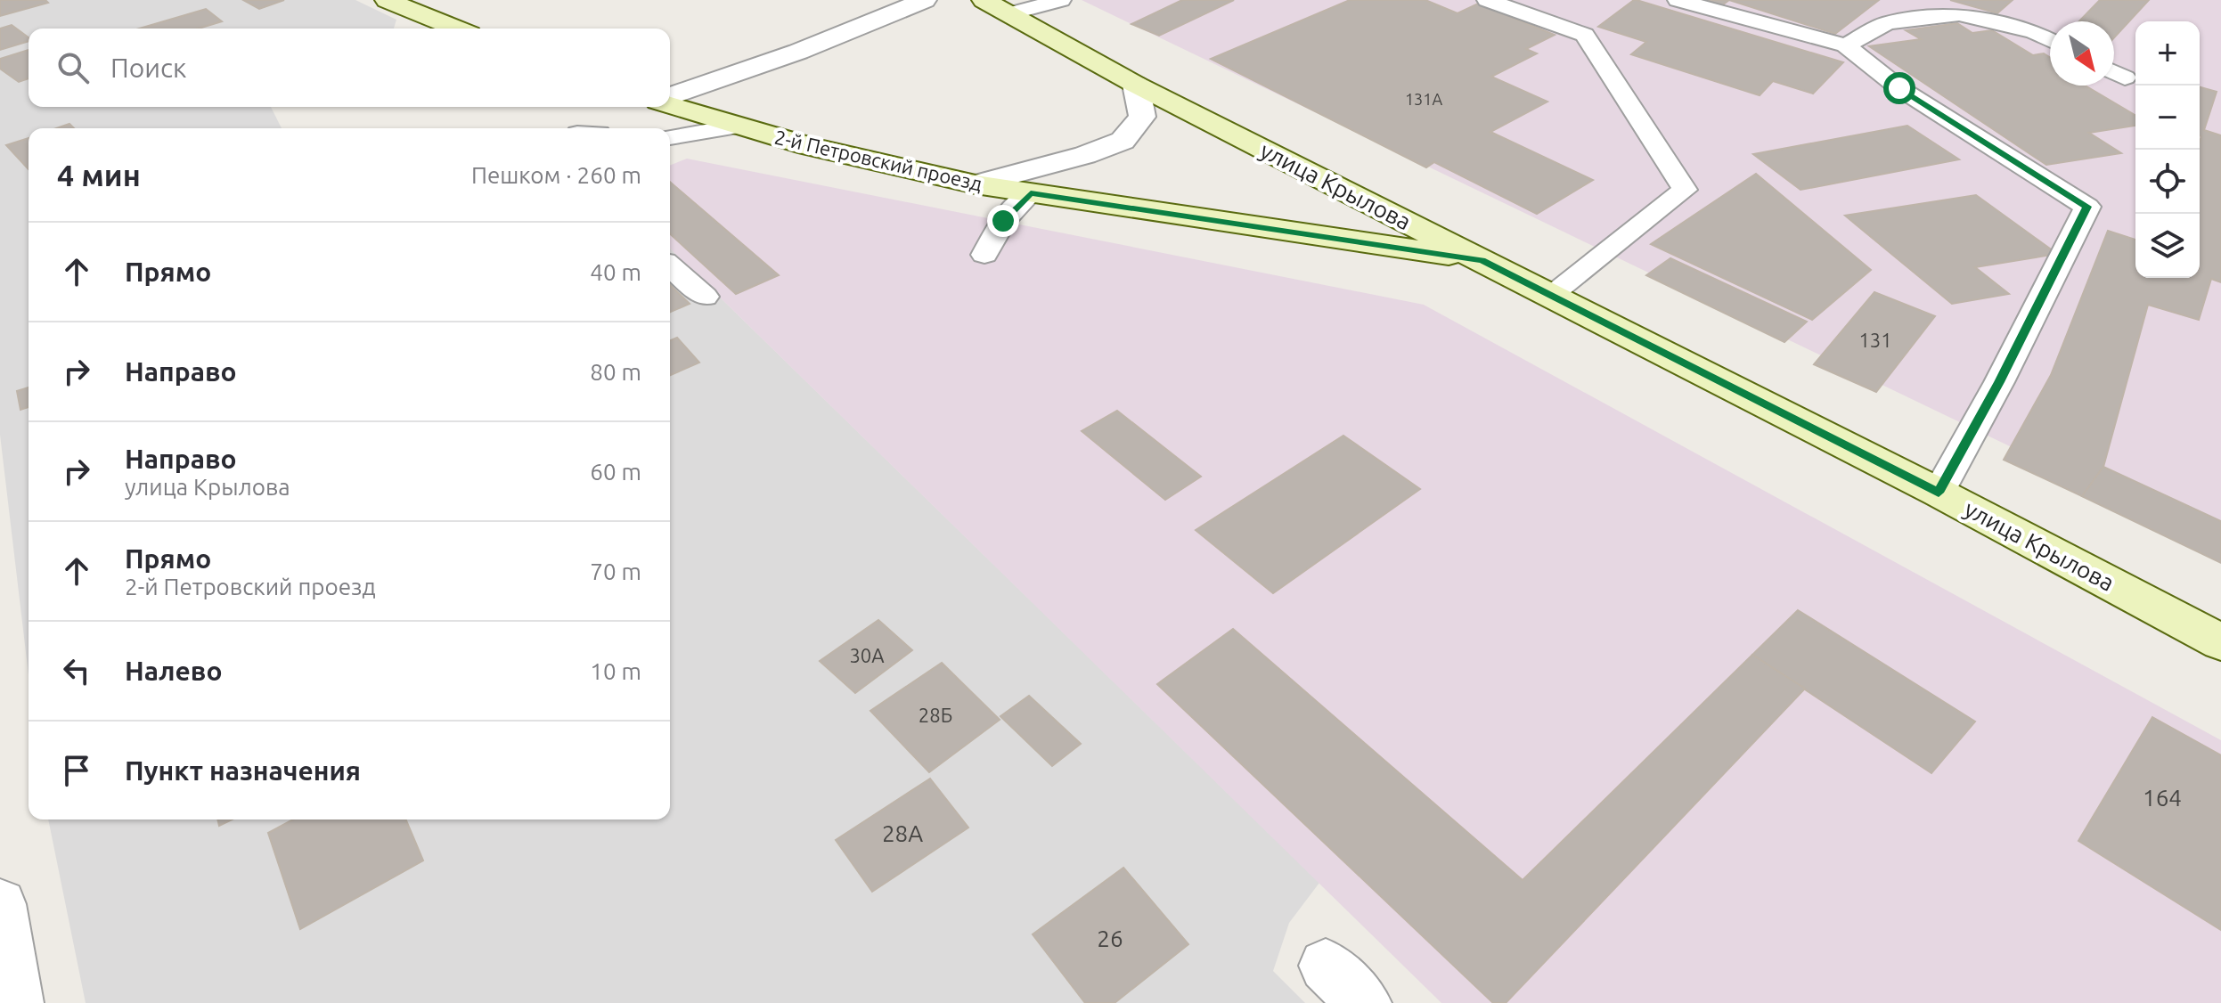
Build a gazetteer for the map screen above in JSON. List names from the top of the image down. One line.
{"streets":{"main road":["2-й Петровский проезд","улица Крылова"]},"crossings":[["2-й Петровский проезд","улица Крылова"]],"house_numbers":["131А","131","30А","28Б","164","28А","26"],"north":"bottom right","page":{"map_buttons":["+","−"],"search":"Поиск","heading":["4 мин","Пешком · 260 m"],"list":[["Прямо","40 m"],["Направо","80 m"],["Направо","улица Крылова","60 m"],["Прямо","2-й Петровский проезд","70 m"],["Налево","10 m"],"Пункт назначения"]}}
